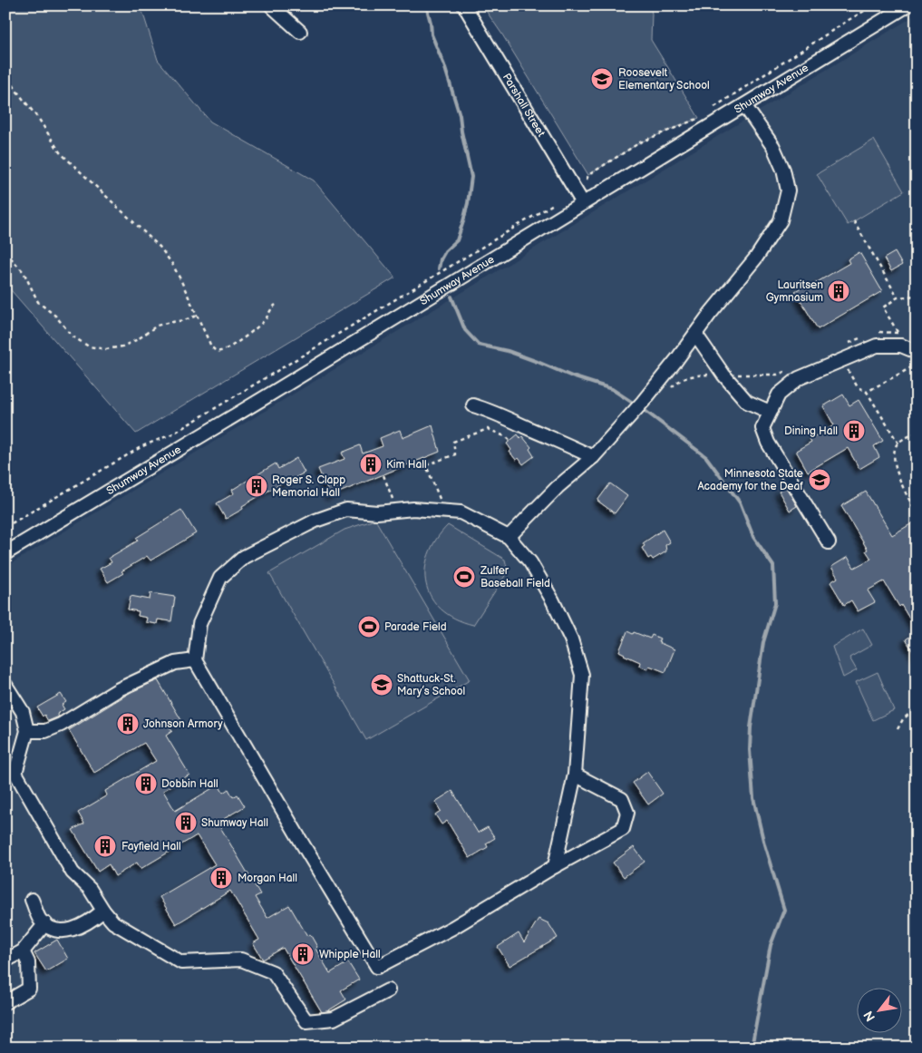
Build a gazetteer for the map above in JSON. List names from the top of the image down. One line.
{"streets":{"street":["Shumway Avenue","Parshall Street"]},"crossings":[["Shumway Avenue","Parshall Street"]],"places":{"school or university":["Roosevelt Elementary School","Minnesota State Academy for the Deaf","Shattuck-St. Mary’s School"],"building":["Lauritsen Gymnasium","Dining Hall","Kim Hall","Roger S. Clapp Memorial Hall","Johnson Armory","Dobbin Hall","Shumway Hall","Fayfield Hall","Morgan Hall","Whipple Hall"],"sports":["Zulfer Baseball Field","Parade Field"]},"north":"bottom left"}
